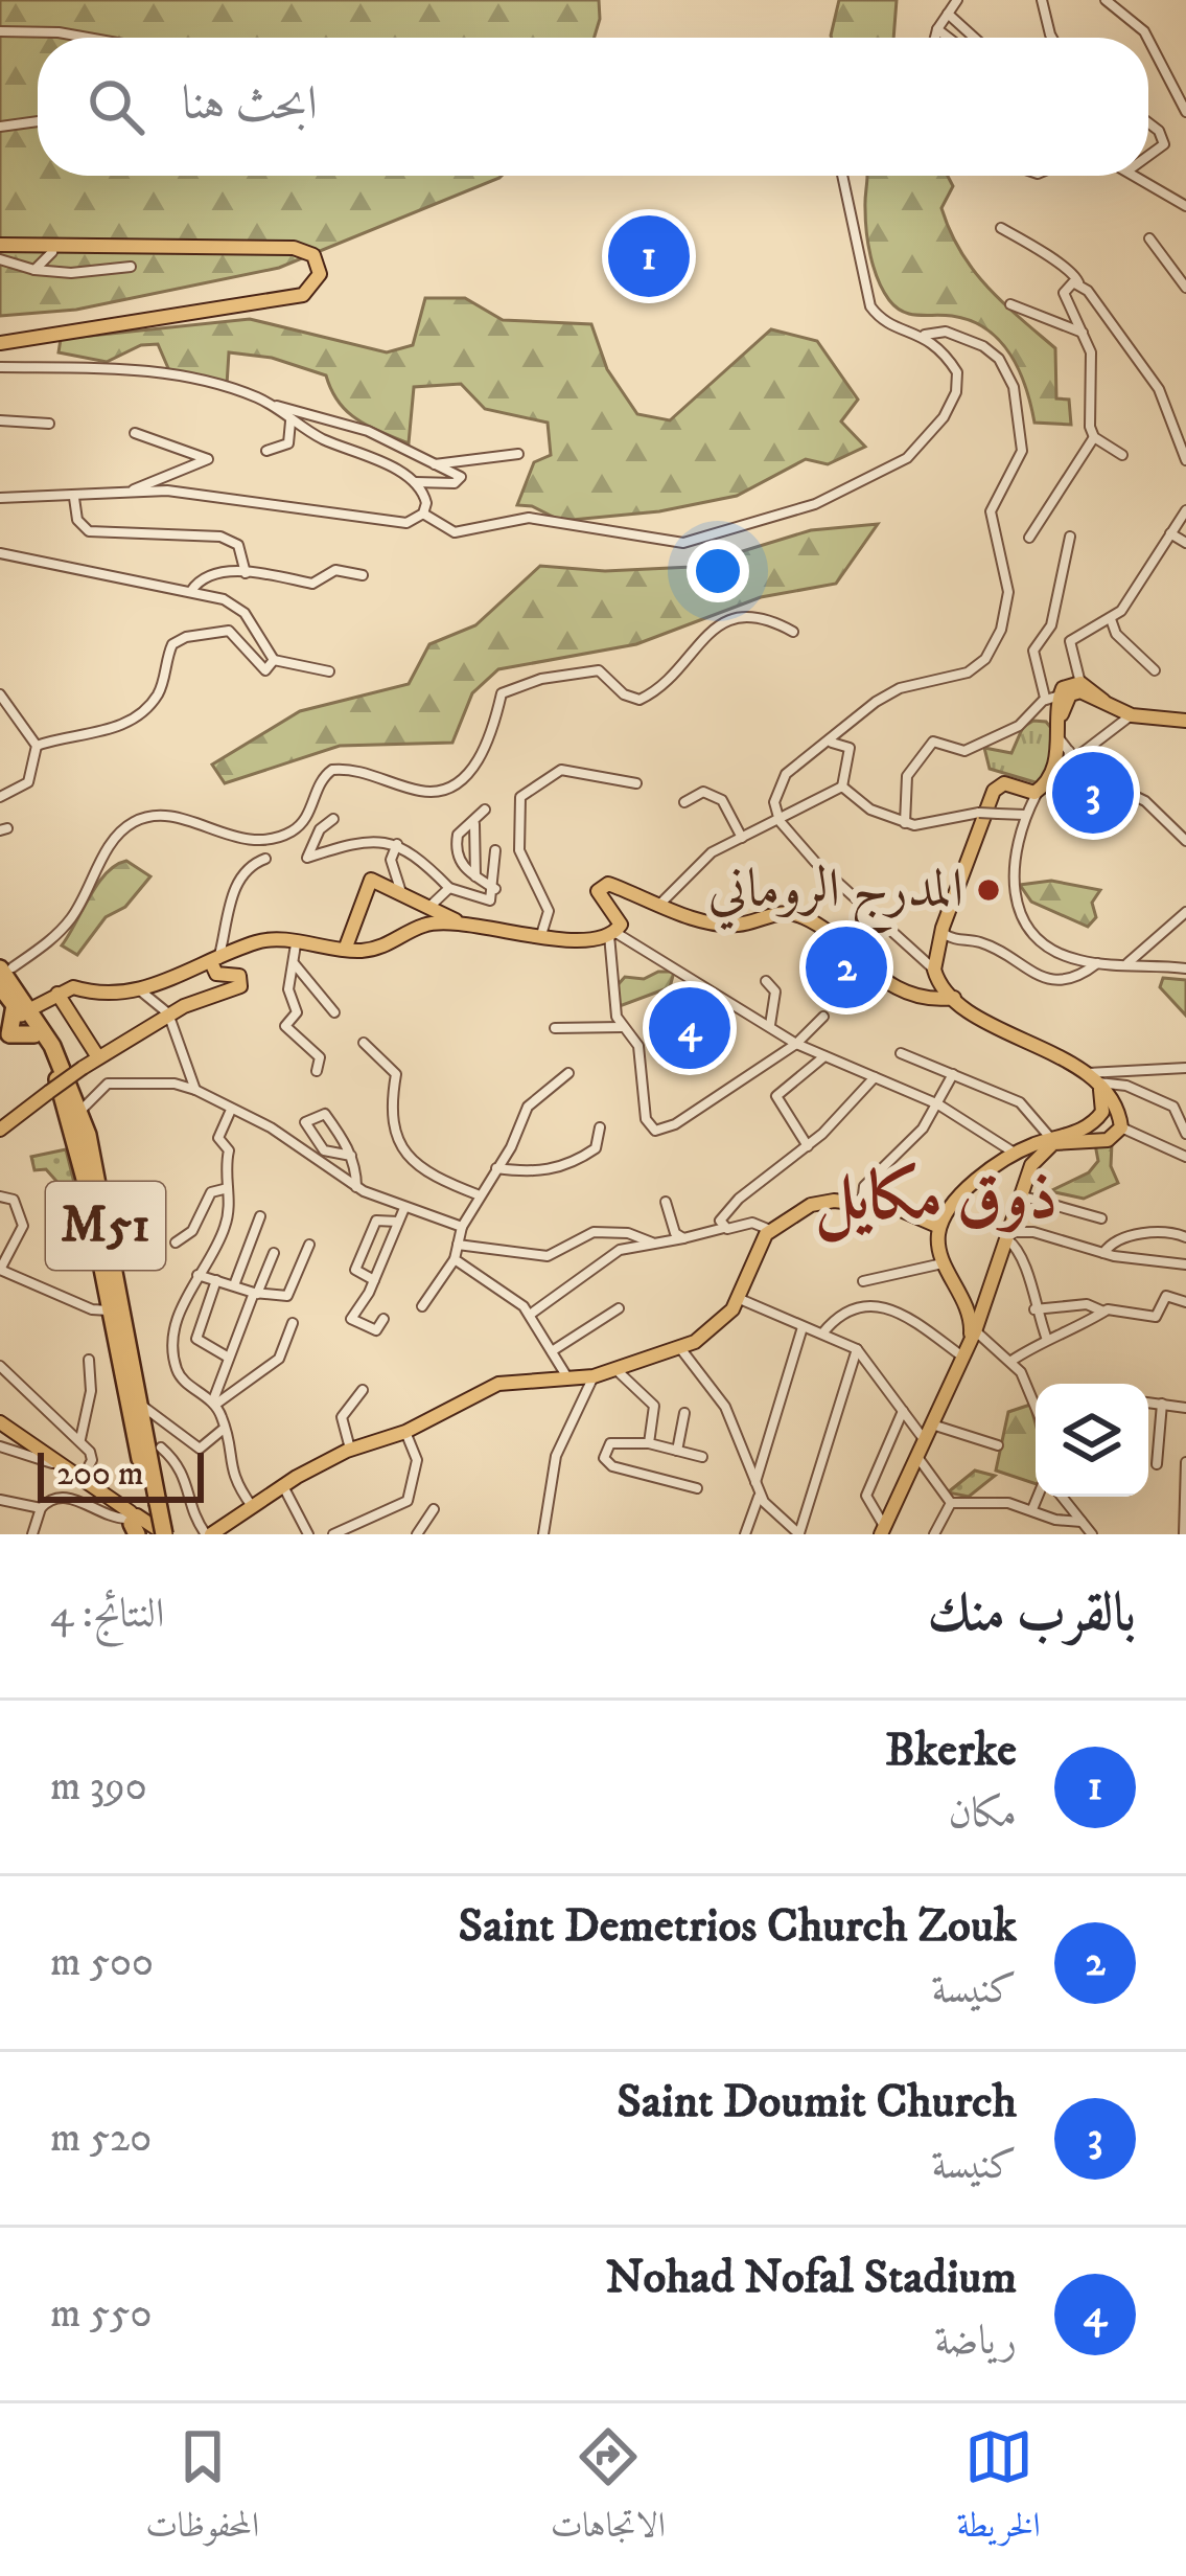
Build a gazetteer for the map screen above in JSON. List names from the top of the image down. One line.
{"streets":{"highway":["M51"]},"districts":["ذوق مكايل"],"places":["المدرج الروماني"],"scale_bar":"200 m","page":{"search":"ابحث هنا","pins":["1","3","2","4"],"scale":"200 m","heading":["بالقرب منك","النتائج: 4"],"list":[{"mark":"1","name":"Bkerke","note":"مكان","value":"390 m"},{"mark":"2","name":"Saint Demetrios Church Zouk","note":"كنيسة","value":"500 m"},{"mark":"3","name":"Saint Doumit Church","note":"كنيسة","value":"520 m"},{"mark":"4","name":"Nohad Nofal Stadium","note":"رياضة","value":"550 m"}],"nav":["الخريطة","الاتجاهات","المحفوظات"]}}
